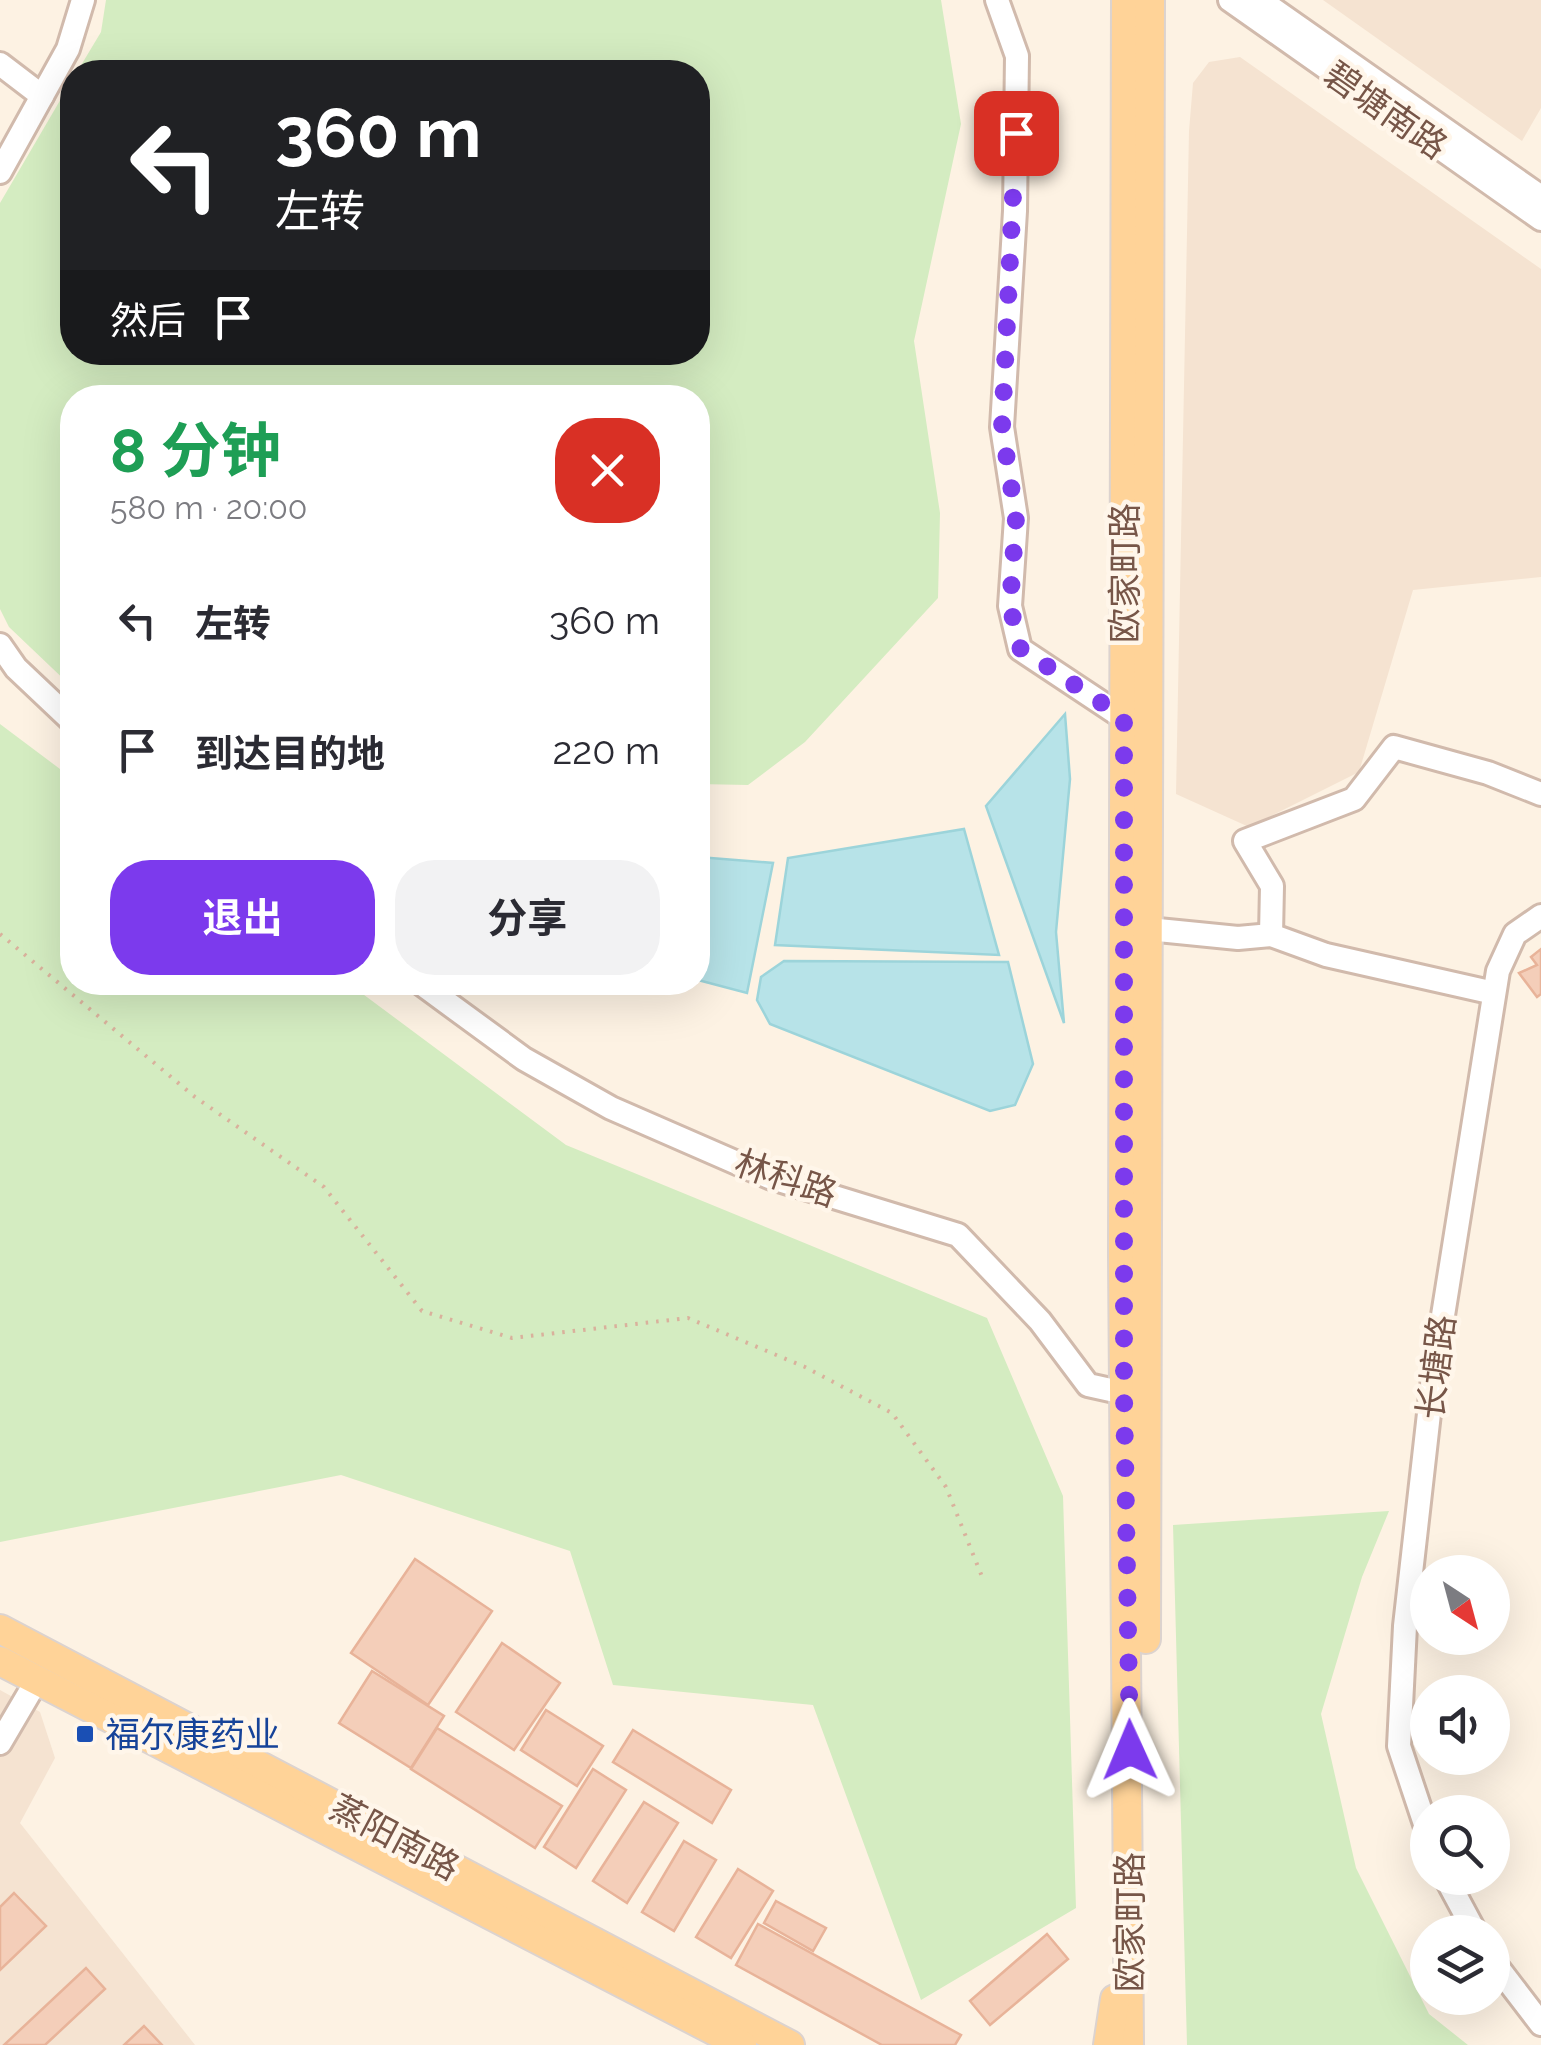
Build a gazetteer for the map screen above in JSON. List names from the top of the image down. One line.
{"streets":{"main road":["欧家町路","蒸阳南路"],"street":["碧塘南路","林科路","长塘路"]},"crossings":[["欧家町路","林科路"]],"places":{"transit":["福尔康药业"]},"north":"bottom right","page":{"turn":["360 m","左转"],"then":"然后","heading":["8 分钟","580 m · 20:00"],"list":[{"name":"左转","value":"360 m"},{"name":"到达目的地","value":"220 m"}],"buttons":["退出","分享"]}}
